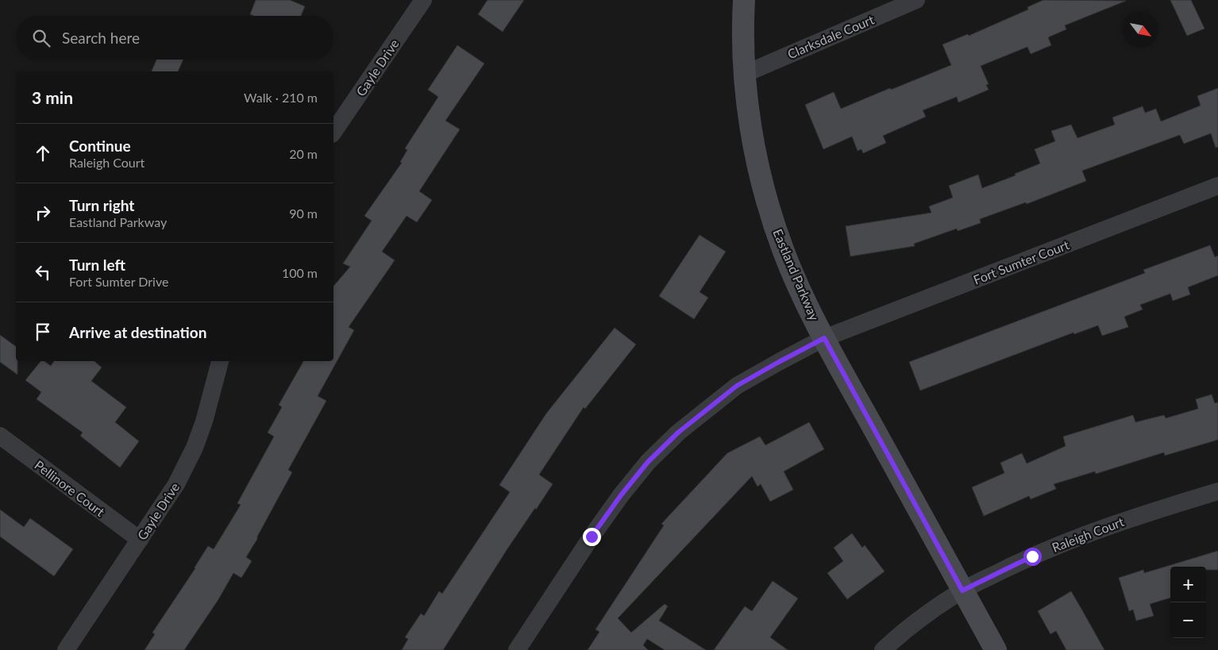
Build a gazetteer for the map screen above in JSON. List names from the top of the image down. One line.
{"streets":{"street":["Clarksdale Court","Gayle Drive","Fort Sumter Court","Eastland Parkway","Pellinore Court","Raleigh Court"]},"crossings":[["Clarksdale Court","Eastland Parkway"],["Gayle Drive","Pellinore Court"],["Fort Sumter Court","Eastland Parkway"],["Eastland Parkway","Raleigh Court"]],"north":"bottom right","page":{"search":"Search here","heading":["3 min","Walk · 210 m"],"list":[["Continue","Raleigh Court","20 m"],["Turn right","Eastland Parkway","90 m"],["Turn left","Fort Sumter Drive","100 m"],"Arrive at destination"],"map_buttons":["+","−"]}}
